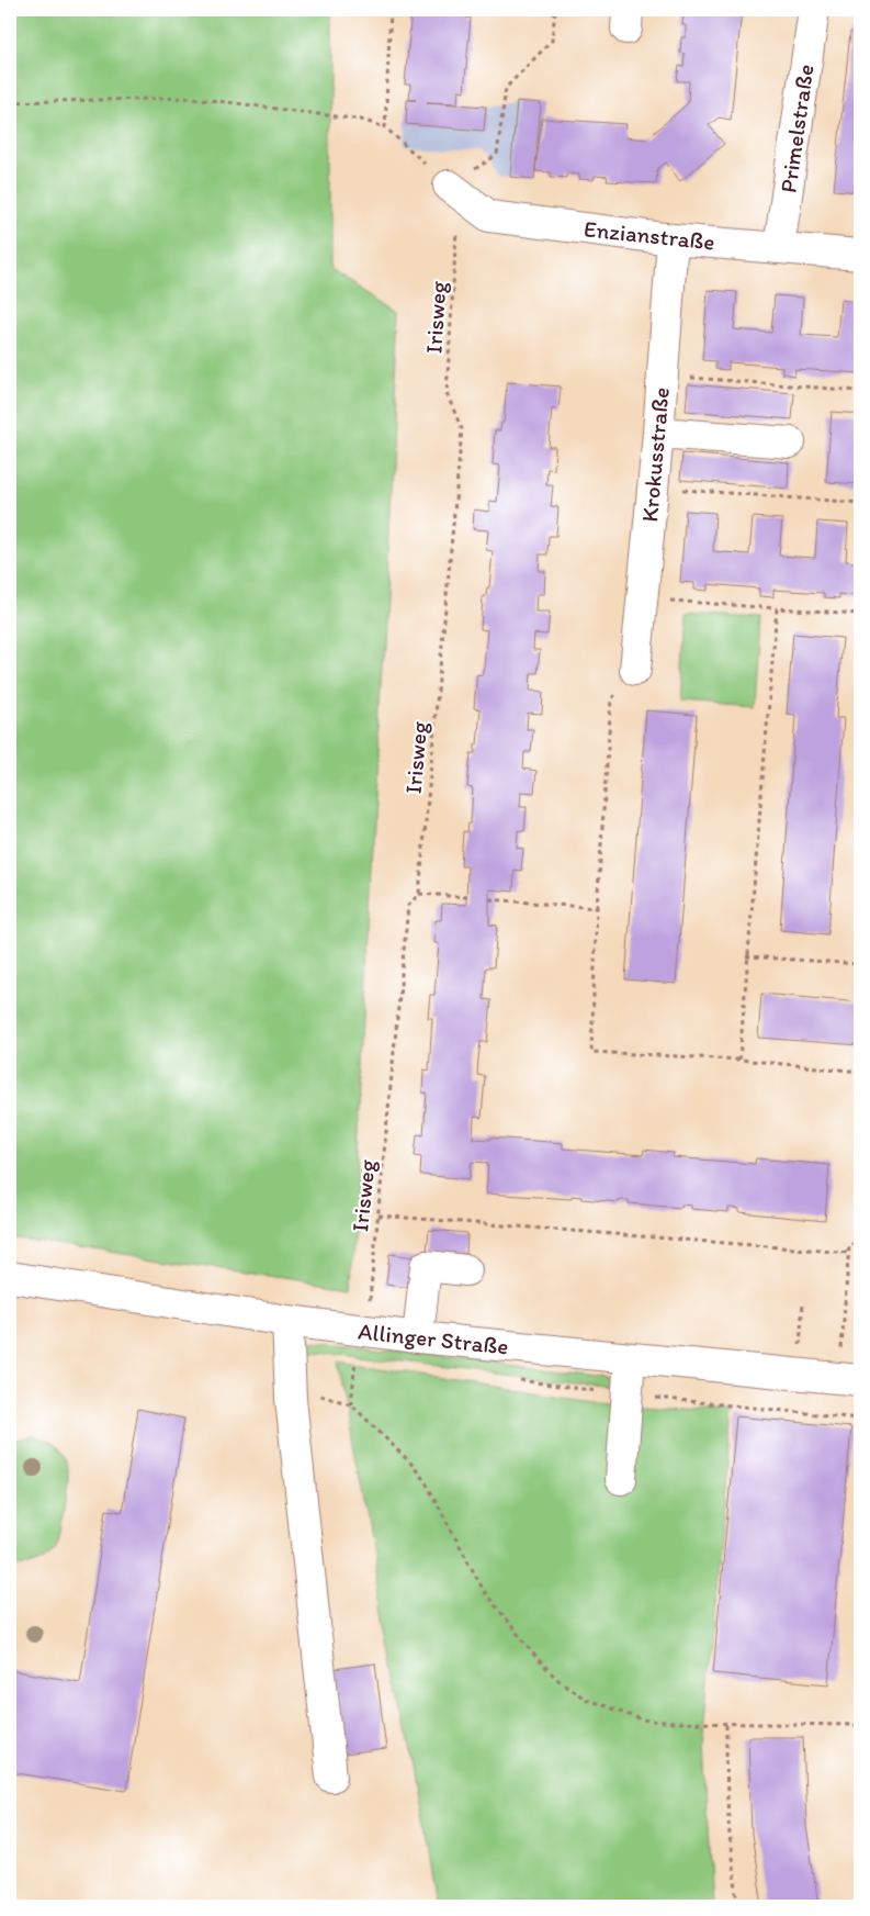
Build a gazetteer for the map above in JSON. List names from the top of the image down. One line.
{"streets":{"street":["Primelstraße","Enzianstraße","Krokusstraße","Allinger Straße"],"path":["Irisweg"]},"crossings":[["Primelstraße","Enzianstraße"],["Enzianstraße","Irisweg"],["Enzianstraße","Krokusstraße"],["Irisweg","Allinger Straße"]]}
